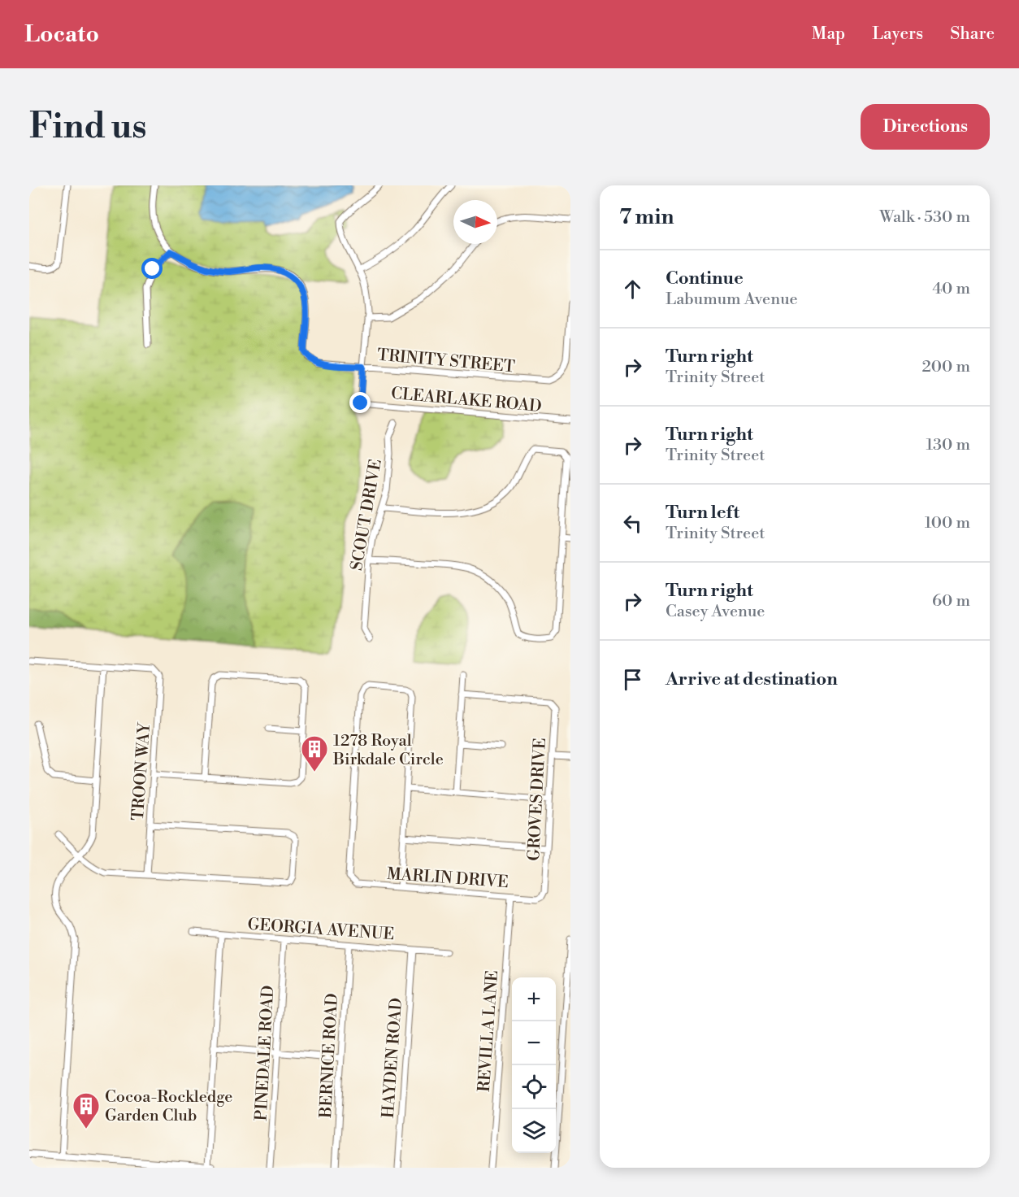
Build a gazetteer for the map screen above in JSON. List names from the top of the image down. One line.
{"streets":{"street":["TRINITY STREET","CLEARLAKE ROAD","SCOUT DRIVE","TROON WAY","GROVES DRIVE","MARLIN DRIVE","GEORGIA AVENUE","REVILLA LANE","PINEDALE ROAD","BERNICE ROAD","HAYDEN ROAD"]},"crossings":[["TRINITY STREET","CLEARLAKE ROAD"],["GROVES DRIVE","MARLIN DRIVE"],["MARLIN DRIVE","REVILLA LANE"],["GEORGIA AVENUE","PINEDALE ROAD"],["GEORGIA AVENUE","BERNICE ROAD"],["GEORGIA AVENUE","HAYDEN ROAD"]],"places":{"building":["1278 Royal Birkdale Circle","Cocoa-Rockledge Garden Club"]},"north":"right","page":{"header":"Locato","nav":["Map","Layers","Share"],"buttons":"Directions","title":"Find us","heading":["7 min","Walk · 530 m"],"list":[["Continue","Labumum Avenue","40 m"],["Turn right","Trinity Street","200 m"],["Turn right","Trinity Street","130 m"],["Turn left","Trinity Street","100 m"],["Turn right","Casey Avenue","60 m"],"Arrive at destination"],"map_buttons":["+","−"]}}
